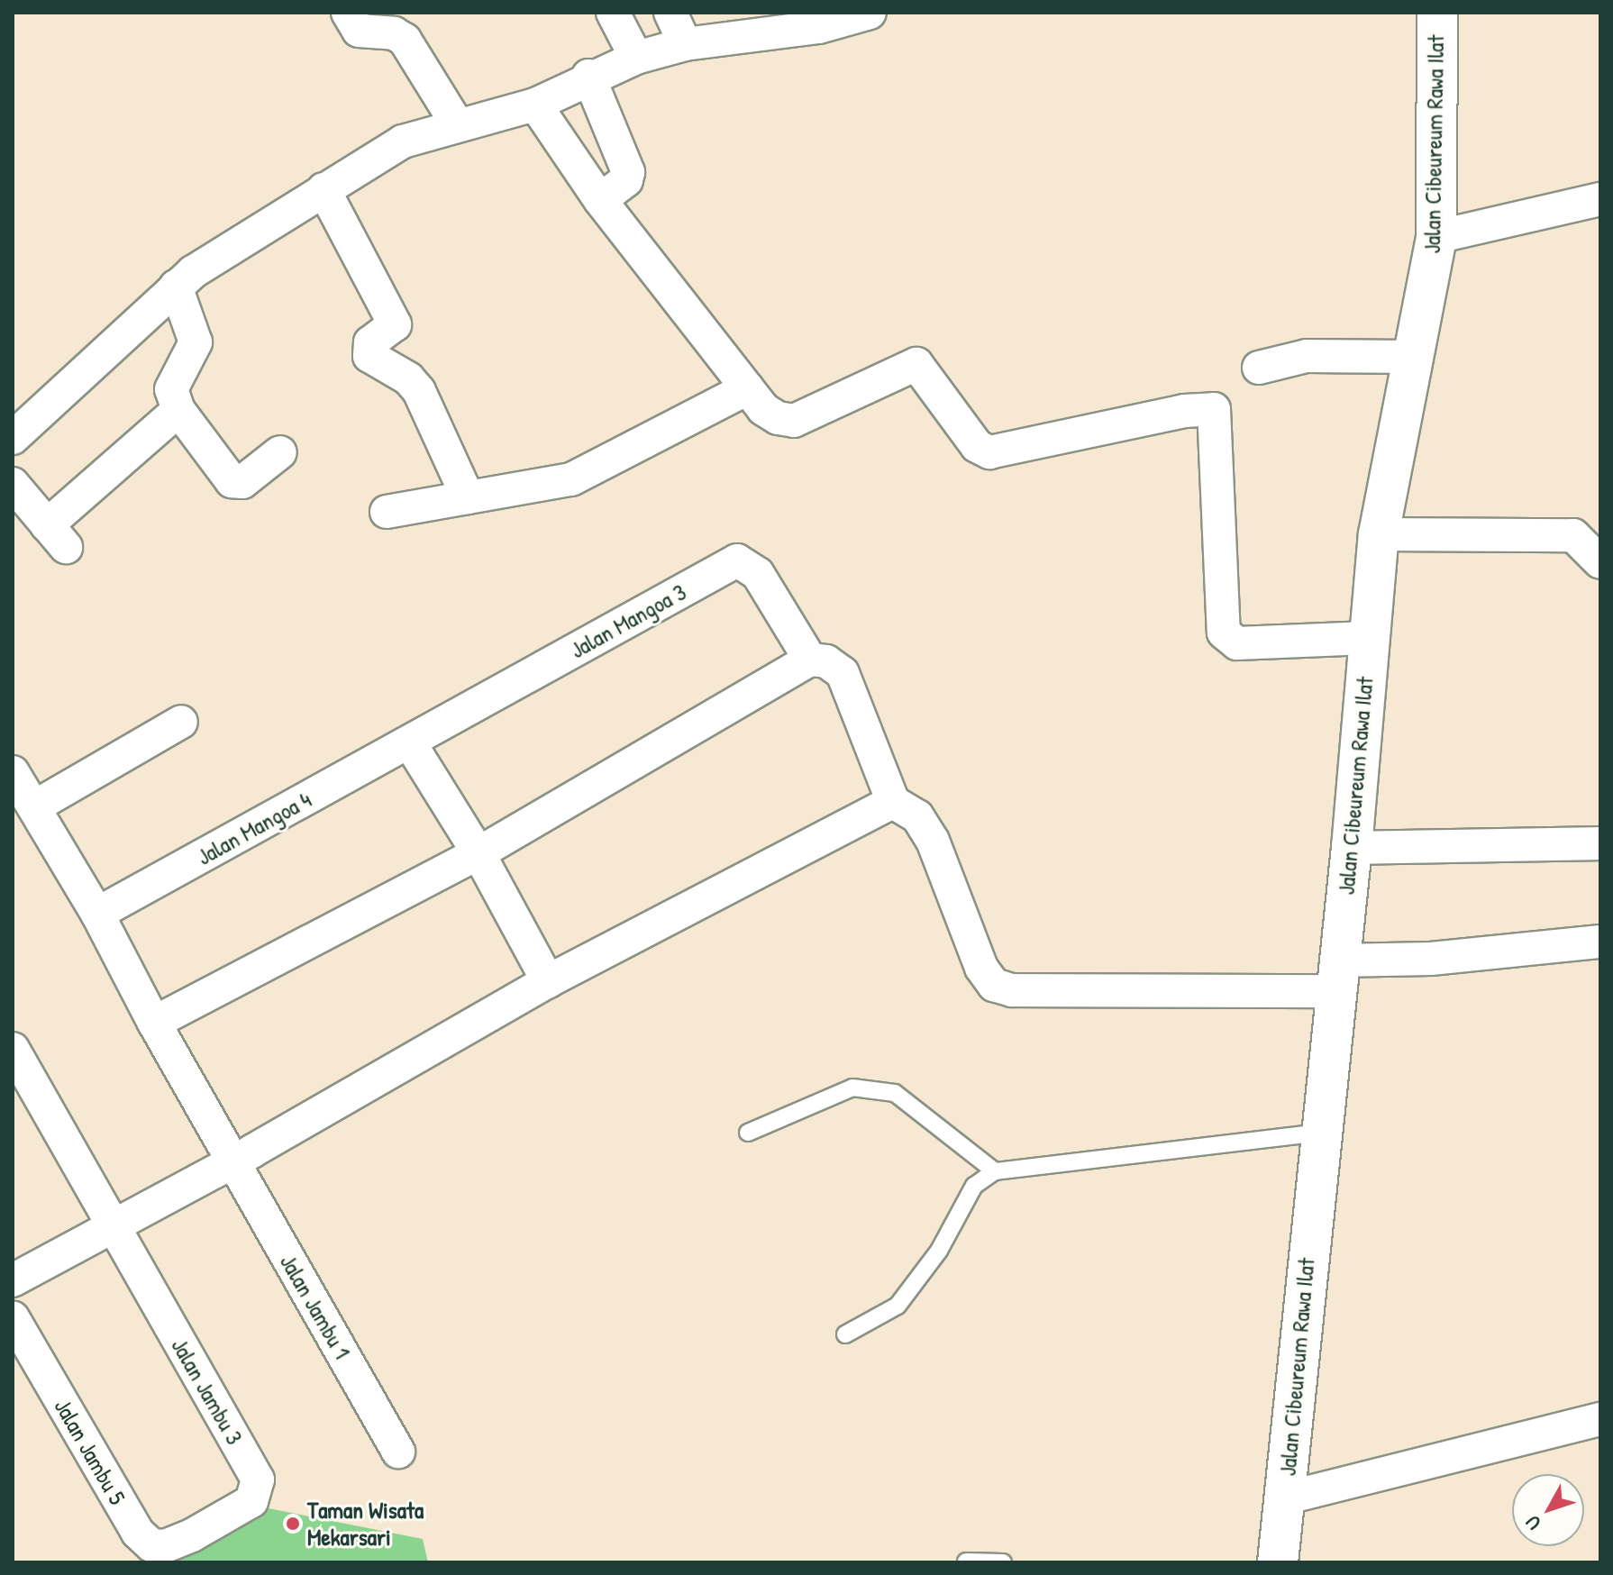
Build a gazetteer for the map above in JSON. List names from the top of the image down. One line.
{"streets":{"street":["Jalan Cibeureum Rawa Ilat","Jalan Mangoa 3","Jalan Mangoa 4","Jalan Jambu 1","Jalan Jambu 3","Jalan Jambu 5"]},"crossings":[["Jalan Mangoa 3","Jalan Mangoa 4"],["Jalan Mangoa 4","Jalan Jambu 1"],["Jalan Jambu 3","Jalan Jambu 5"]],"places":["Taman Wisata Mekarsari"],"north":"bottom left"}
